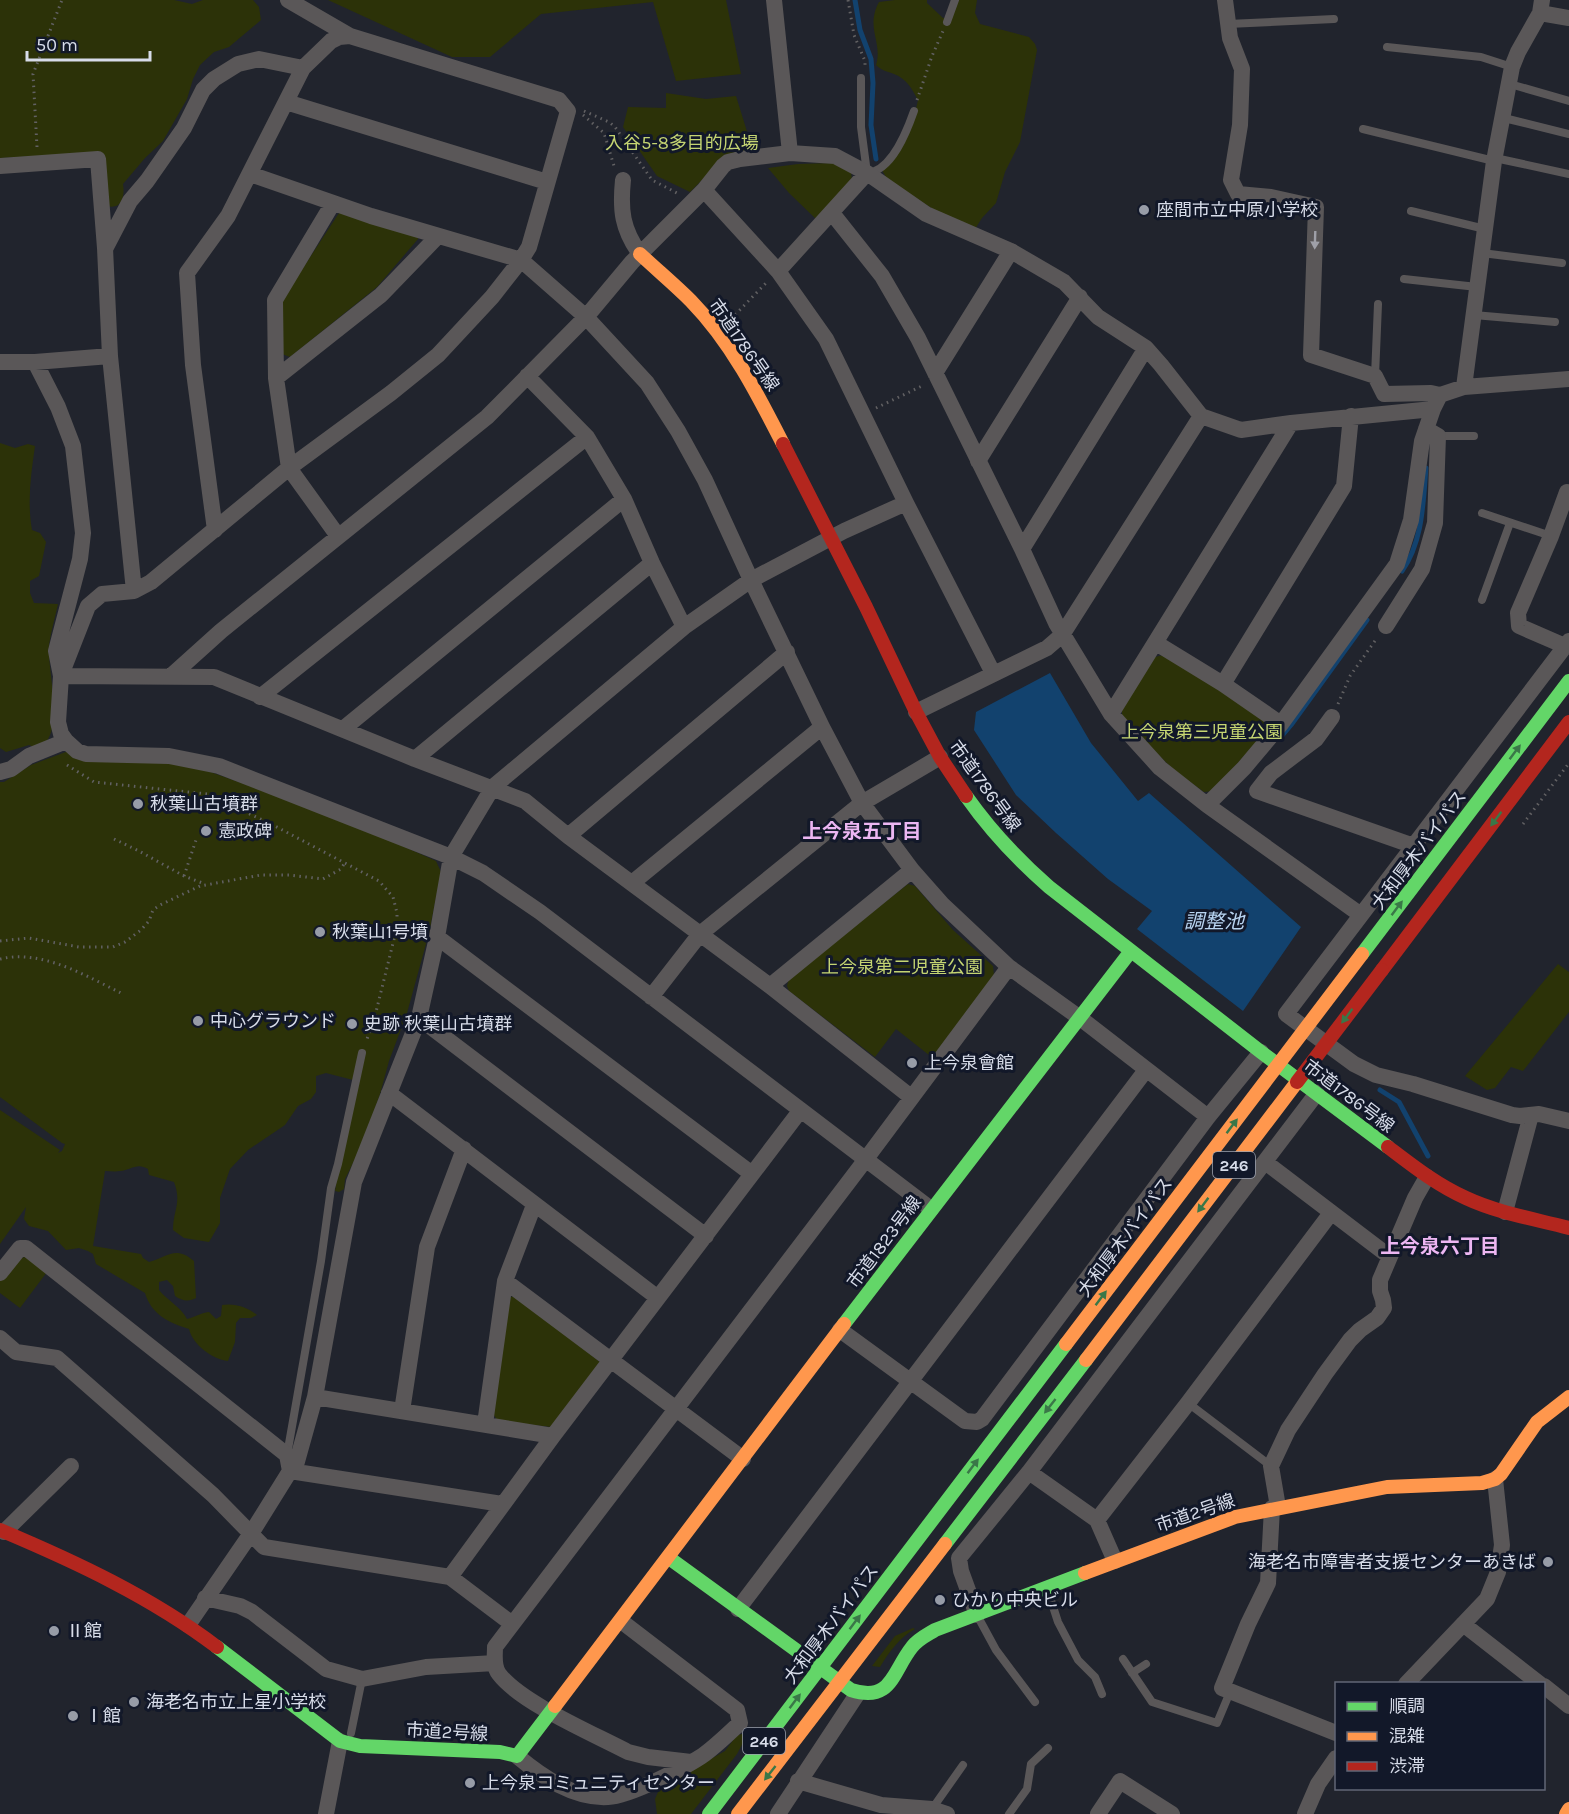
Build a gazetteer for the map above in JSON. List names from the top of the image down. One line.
{"streets":{"main road":["市道1786号線","大和厚木バイパス","246","市道1823号線","市道2号線"]},"crossings":[["市道1786号線","市道1823号線"]],"districts":["上今泉五丁目","上今泉六丁目"],"water":["調整池"],"parks":["入谷5-8多目的広場","上今泉第三児童公園","上今泉第二児童公園"],"places":["座間市立中原小学校","秋葉山古墳群","憲政碑","秋葉山1号墳","中心グラウンド","史跡 秋葉山古墳群","上今泉會館","海老名市障害者支援センターあきば","ひかり中央ビル","Ⅱ館","海老名市立上星小学校","Ⅰ館","上今泉コミュニティセンター"],"legend":["順調","混雑","渋滞"],"scale_bar":"50 m"}
